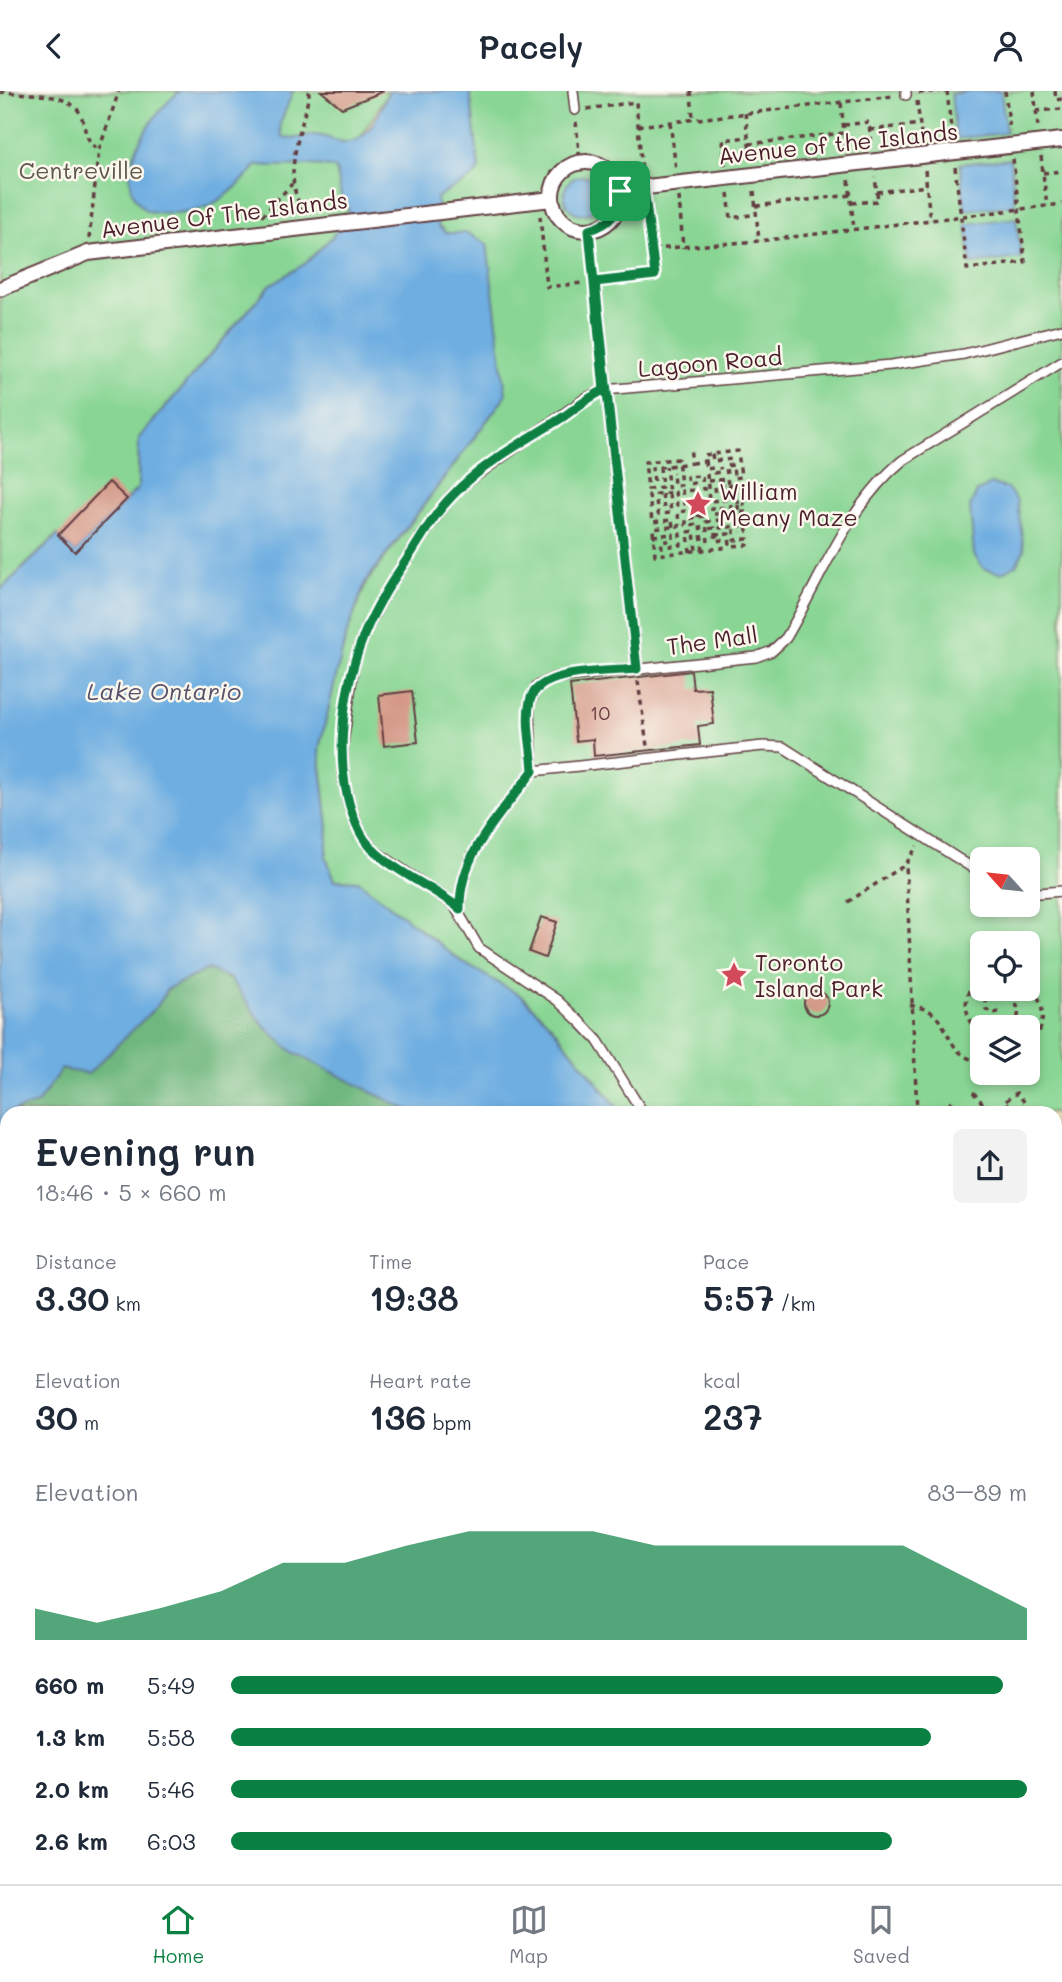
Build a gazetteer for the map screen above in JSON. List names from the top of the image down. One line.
{"streets":{"street":["Avenue of the Islands","Avenue Of The Islands"],"lane":["Lagoon Road","The Mall"]},"crossings":[["Avenue of the Islands","Avenue Of The Islands"]],"water":["Lake Ontario"],"parks":["Centreville"],"places":{"place":["William Meany Maze","Toronto Island Park"]},"house_numbers":["10"],"north":"top left","page":{"header":"Pacely","heading":["Evening run","18:46 · 5 × 660 m"],"stats":[["Distance","3.30 km"],["Time","19:38"],["Pace","5:57 /km"],["Elevation","30 m"],["Heart rate","136 bpm"],["kcal","237"]],"chart":["Elevation","83–89 m"],"list":[{"name":"660 m","note":"5:49"},{"name":"1.3 km","note":"5:58"},{"name":"2.0 km","note":"5:46"},{"name":"2.6 km","note":"6:03"}],"tabs":["Home","Map","Saved"]}}
